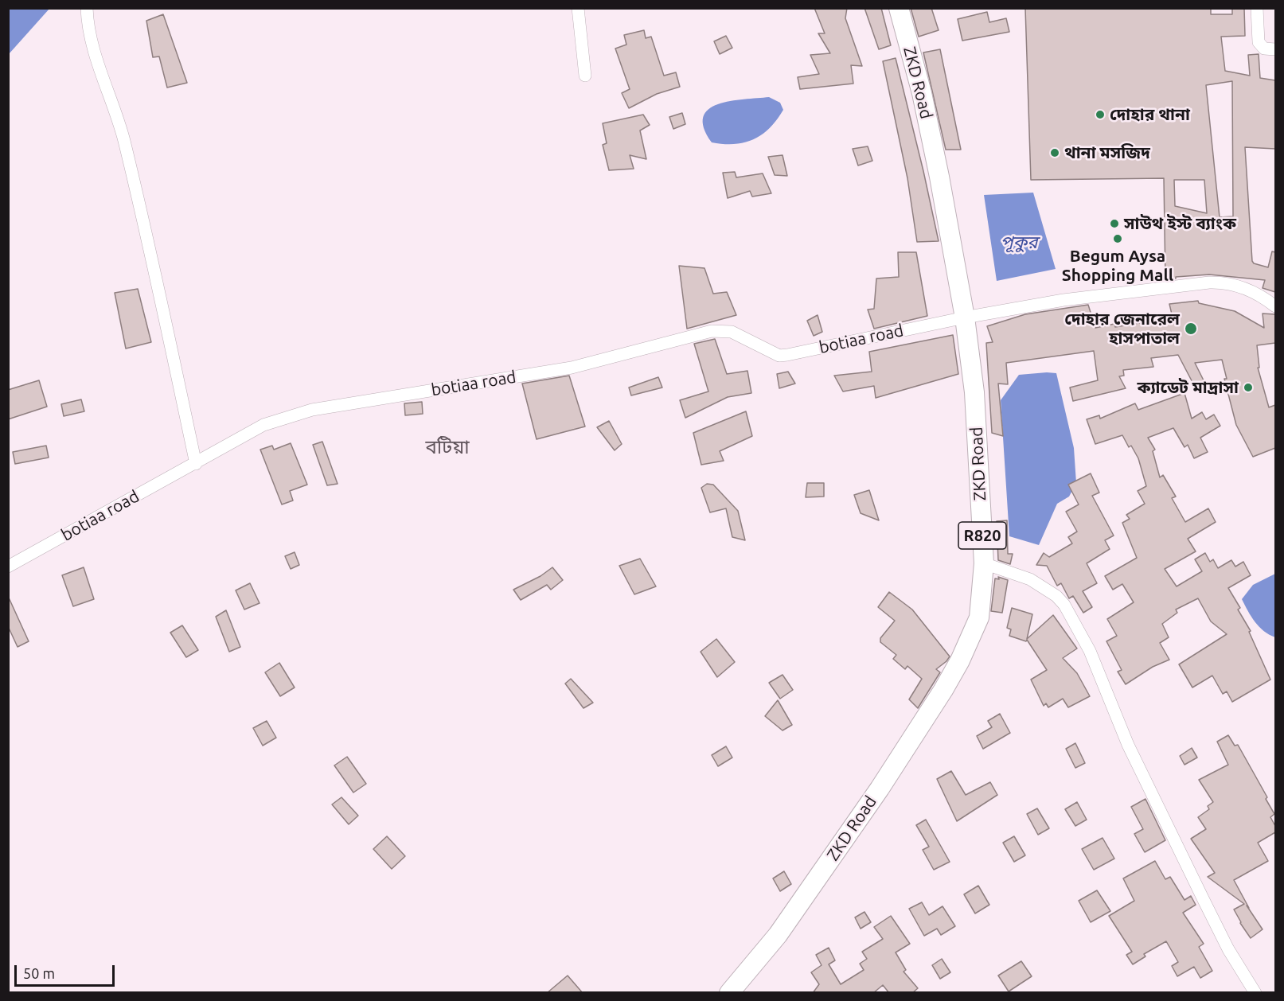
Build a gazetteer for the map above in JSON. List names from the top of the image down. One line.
{"streets":{"main road":["ZKD Road","R820"],"street":["botiaa road"]},"crossings":[["ZKD Road","botiaa road"]],"districts":["বটিয়া"],"water":["পূকুর"],"places":["দোহার থানা","থানা মসজিদ","সাউথ ইস্ট ব্যাংক","Begum Aysa Shopping Mall","দোহার জেনারেল হাসপাতাল","ক্যাডেট মাদ্রাসা"],"scale_bar":"50 m"}
